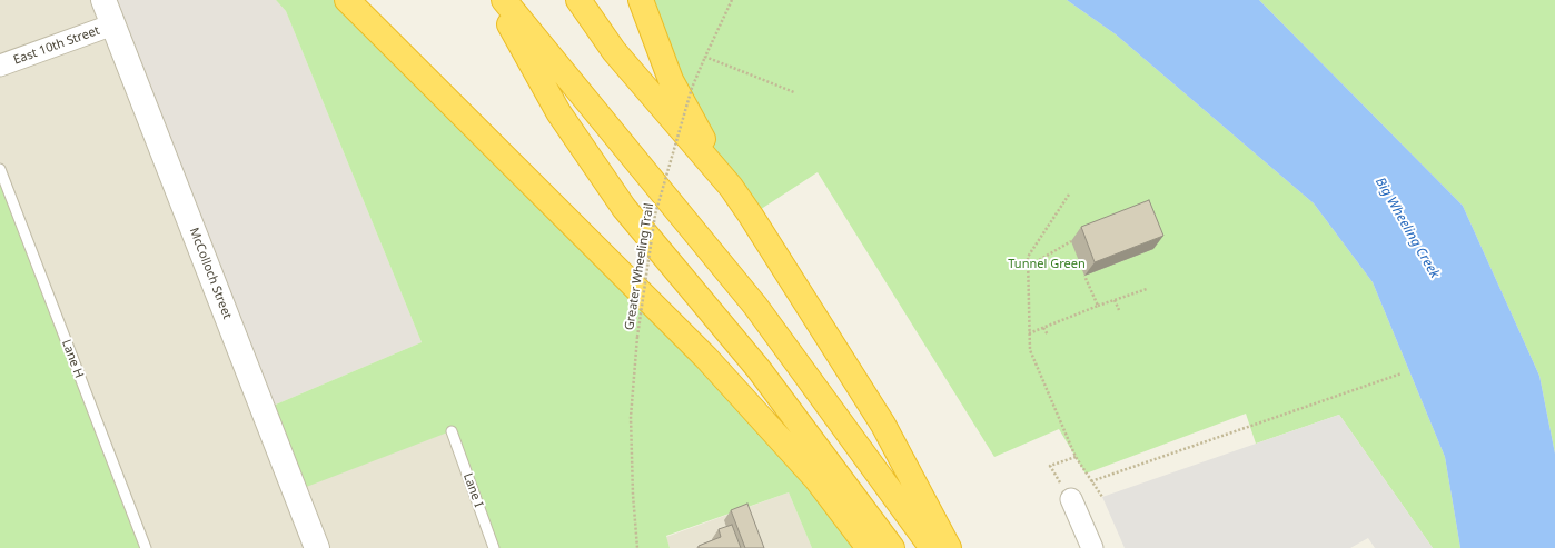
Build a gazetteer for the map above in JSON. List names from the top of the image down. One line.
{"streets":{"street":["East 10th Street","McColloch Street"],"lane":["Lane H","Lane I"],"path":["Greater Wheeling Trail"]},"crossings":[["East 10th Street","McColloch Street"]],"water":["Big Wheeling Creek"],"parks":["Tunnel Green"]}
